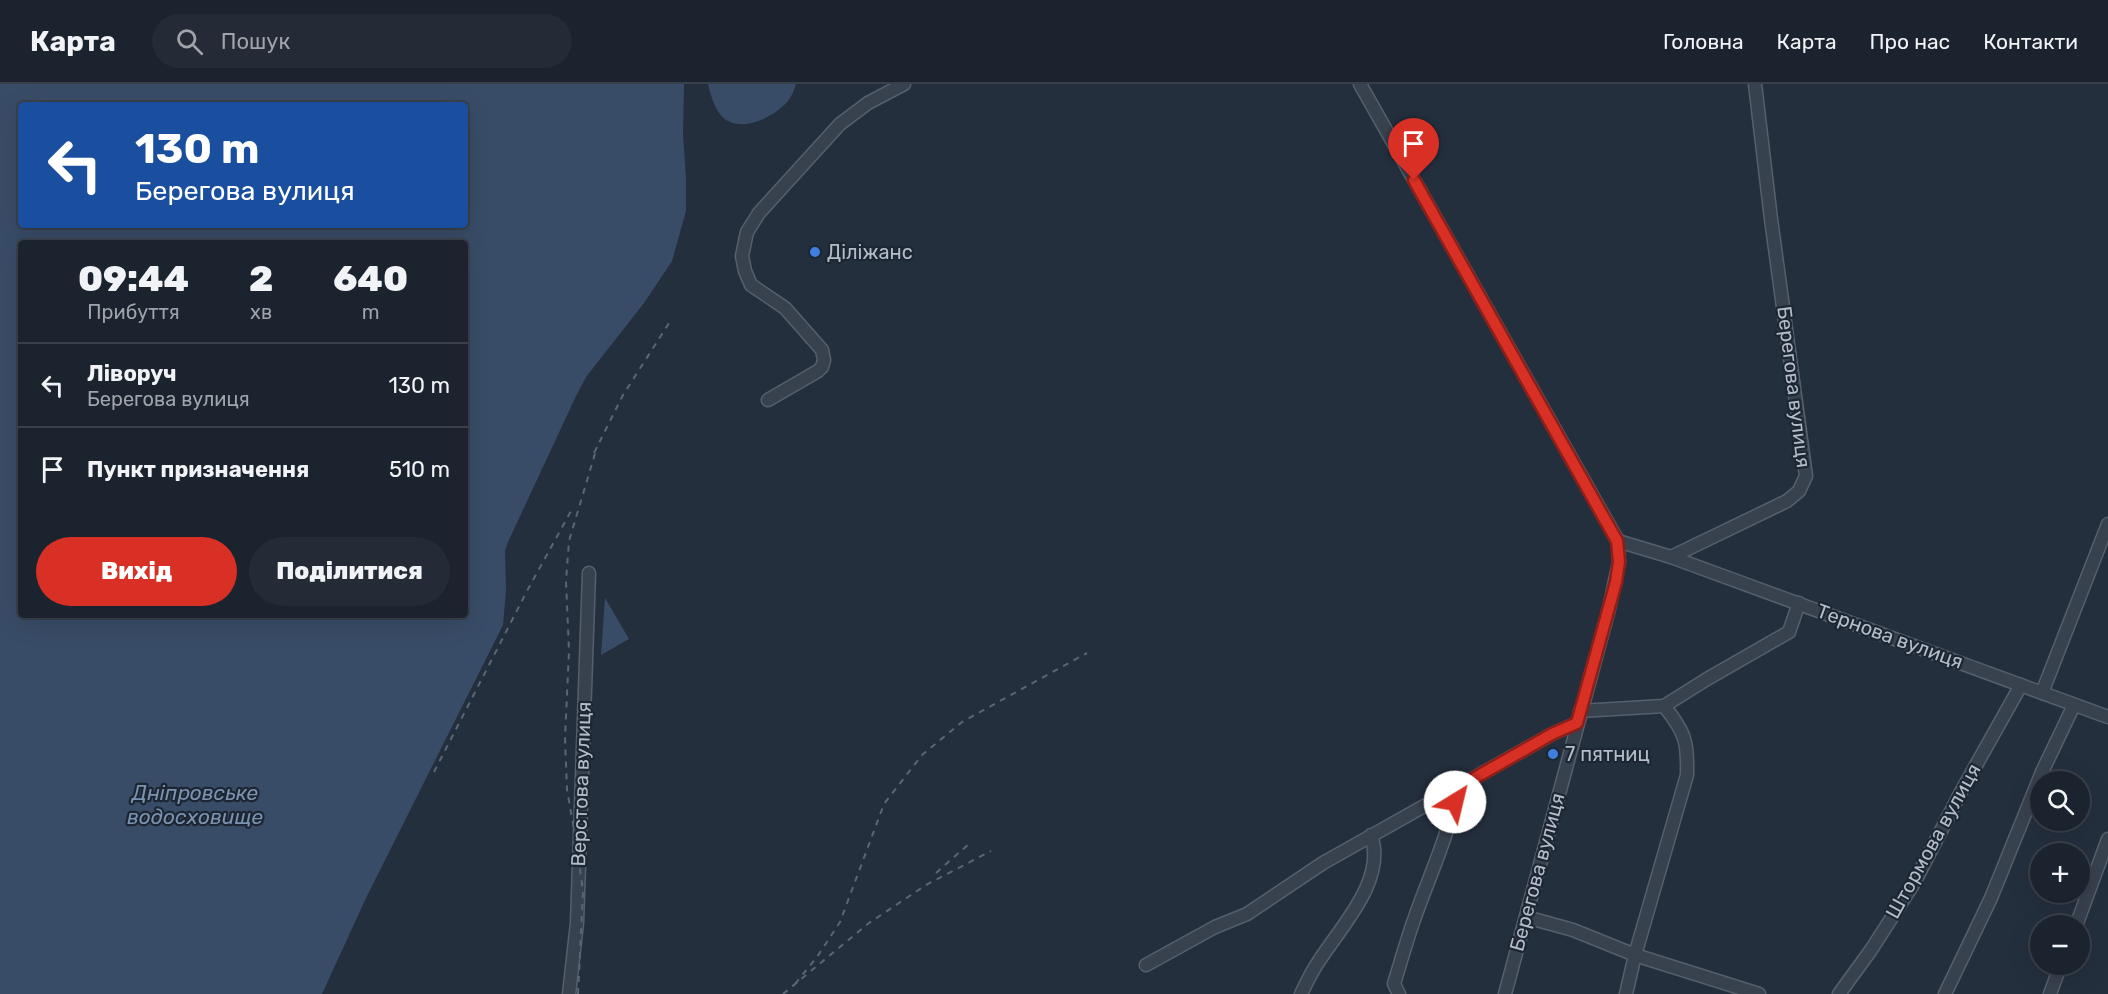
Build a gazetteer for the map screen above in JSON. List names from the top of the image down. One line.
{"streets":{"street":["Берегова вулиця","Тернова вулиця","Верстова вулиця","Штормова вулиця"]},"crossings":[["Берегова вулиця","Тернова вулиця"],["Тернова вулиця","Штормова вулиця"]],"water":["Дніпровське водосховище"],"places":["Діліжанс","7 пятниц"],"page":{"header":"Карта","search":"Пошук","nav":["Головна","Карта","Про нас","Контакти"],"turn":["130 m","Берегова вулиця"],"eta":["09:44","Прибуття","2","хв","640","m"],"list":[{"name":"Ліворуч","note":"Берегова вулиця","value":"130 m"},{"name":"Пункт призначення","value":"510 m"}],"buttons":["Вихід","Поділитися"],"map_buttons":["+","−"]}}
